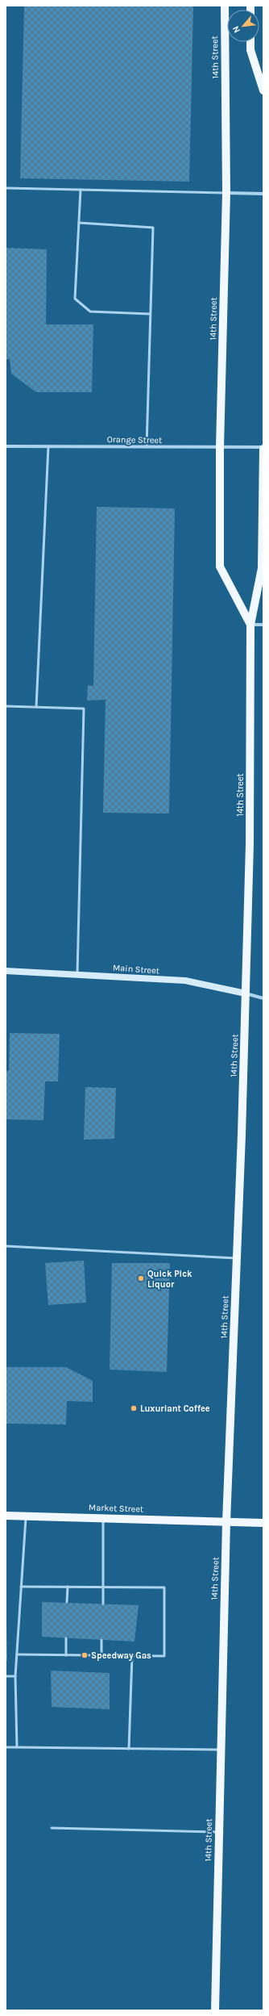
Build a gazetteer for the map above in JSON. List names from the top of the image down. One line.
{"streets":{"main road":["14th Street","Market Street"],"street":["Orange Street","Main Street"]},"crossings":[["14th Street","Orange Street"],["14th Street","Main Street"],["14th Street","Market Street"]],"places":["Quick Pick Liquor","Luxuriant Coffee","Speedway Gas"],"north":"bottom left"}
